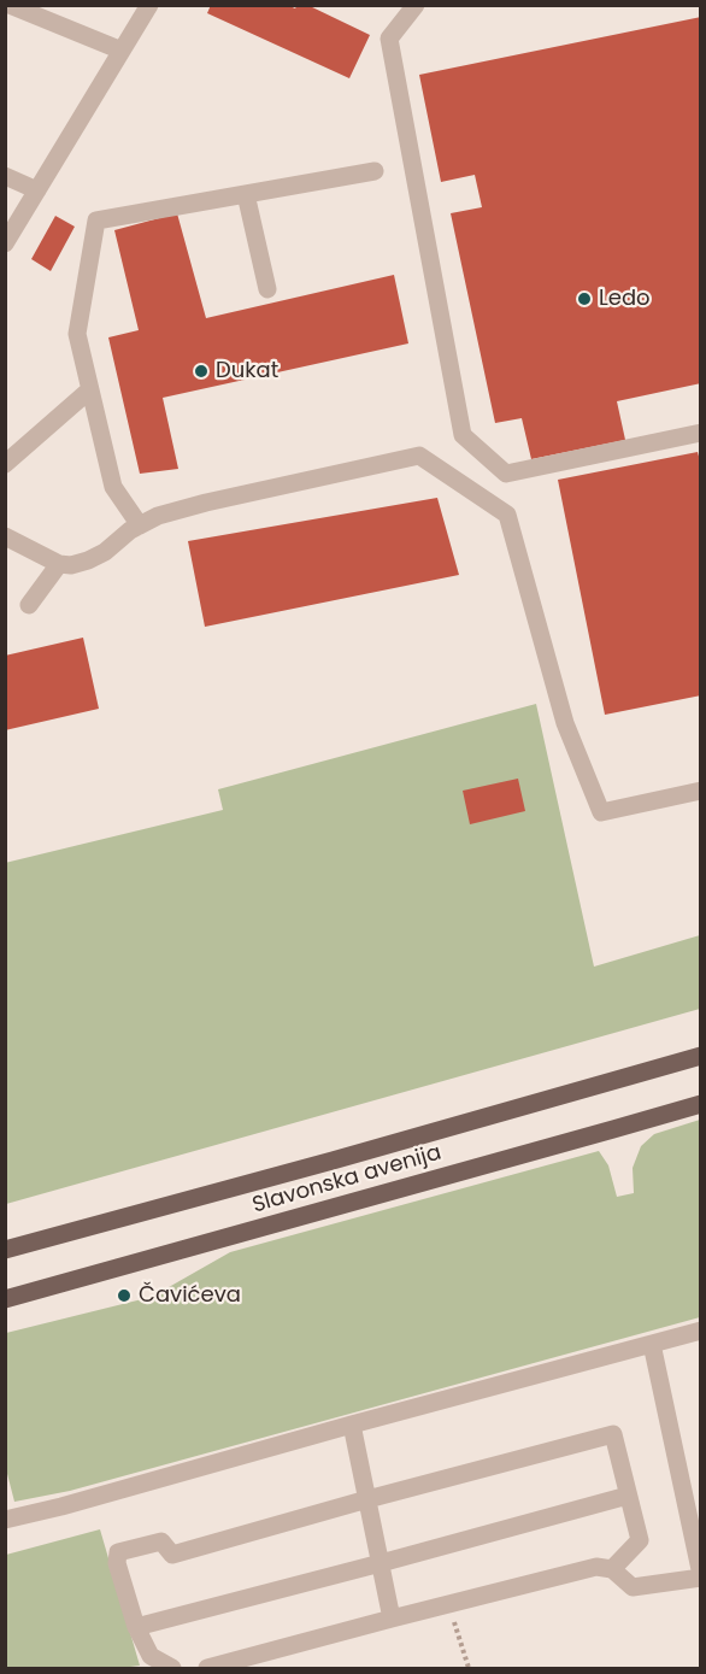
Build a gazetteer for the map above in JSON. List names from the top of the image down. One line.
{"streets":{"main road":["Slavonska avenija"]},"places":["Ledo","Dukat","Čavićeva"]}
